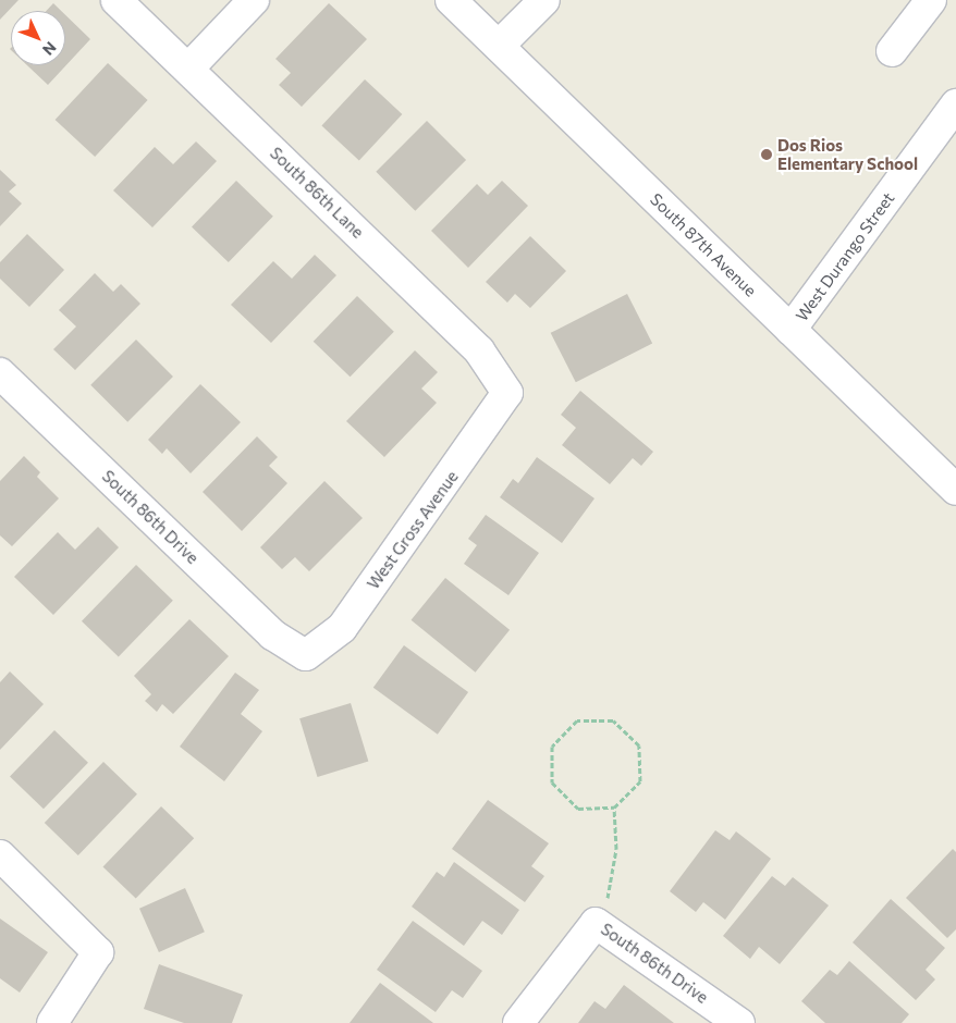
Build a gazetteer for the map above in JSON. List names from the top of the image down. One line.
{"streets":{"street":["South 86th Lane","South 87th Avenue","West Durango Street","South 86th Drive","West Gross Avenue"]},"crossings":[["South 86th Lane","West Gross Avenue"],["South 87th Avenue","West Durango Street"],["South 86th Drive","West Gross Avenue"]],"places":["Dos Rios Elementary School"],"north":"bottom right"}
